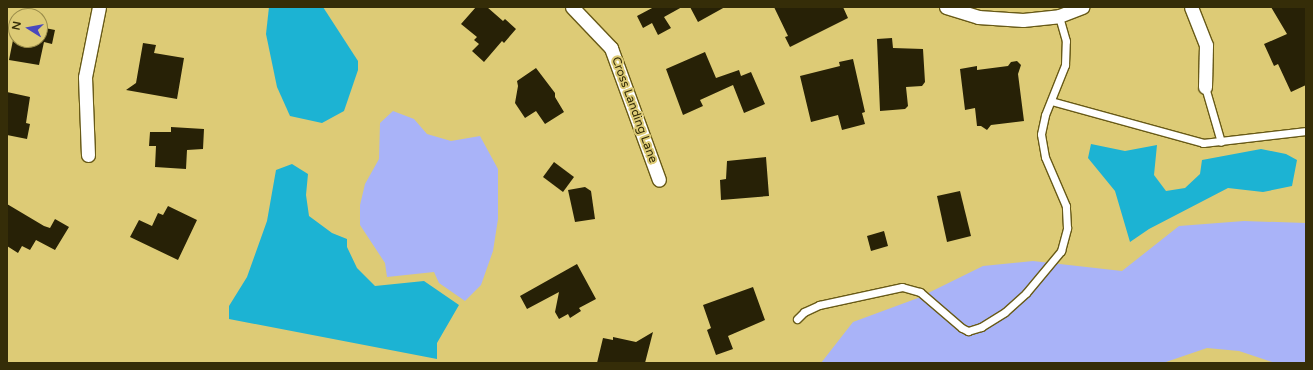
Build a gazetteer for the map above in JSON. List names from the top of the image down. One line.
{"streets":{"street":["Cross Landing Lane"]},"north":"left"}
